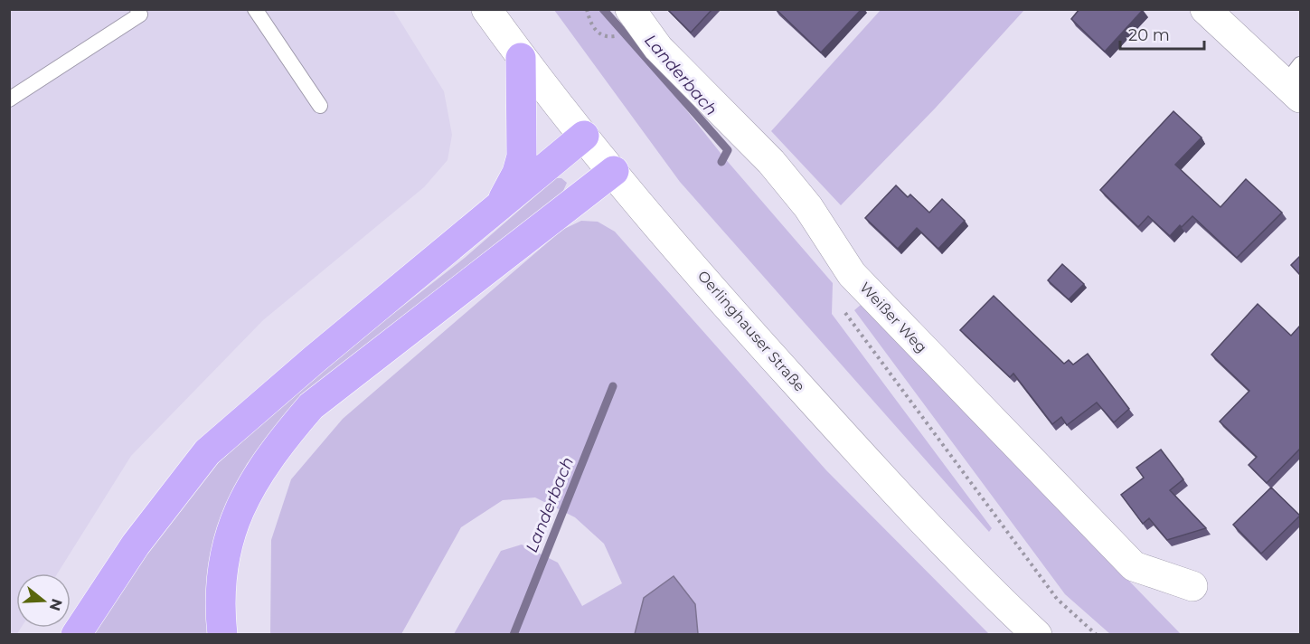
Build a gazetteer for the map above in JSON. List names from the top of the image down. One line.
{"streets":{"street":["Weißer Weg","Oerlinghauser Straße"]},"water":["Landerbach"],"scale_bar":"20 m","north":"right"}
